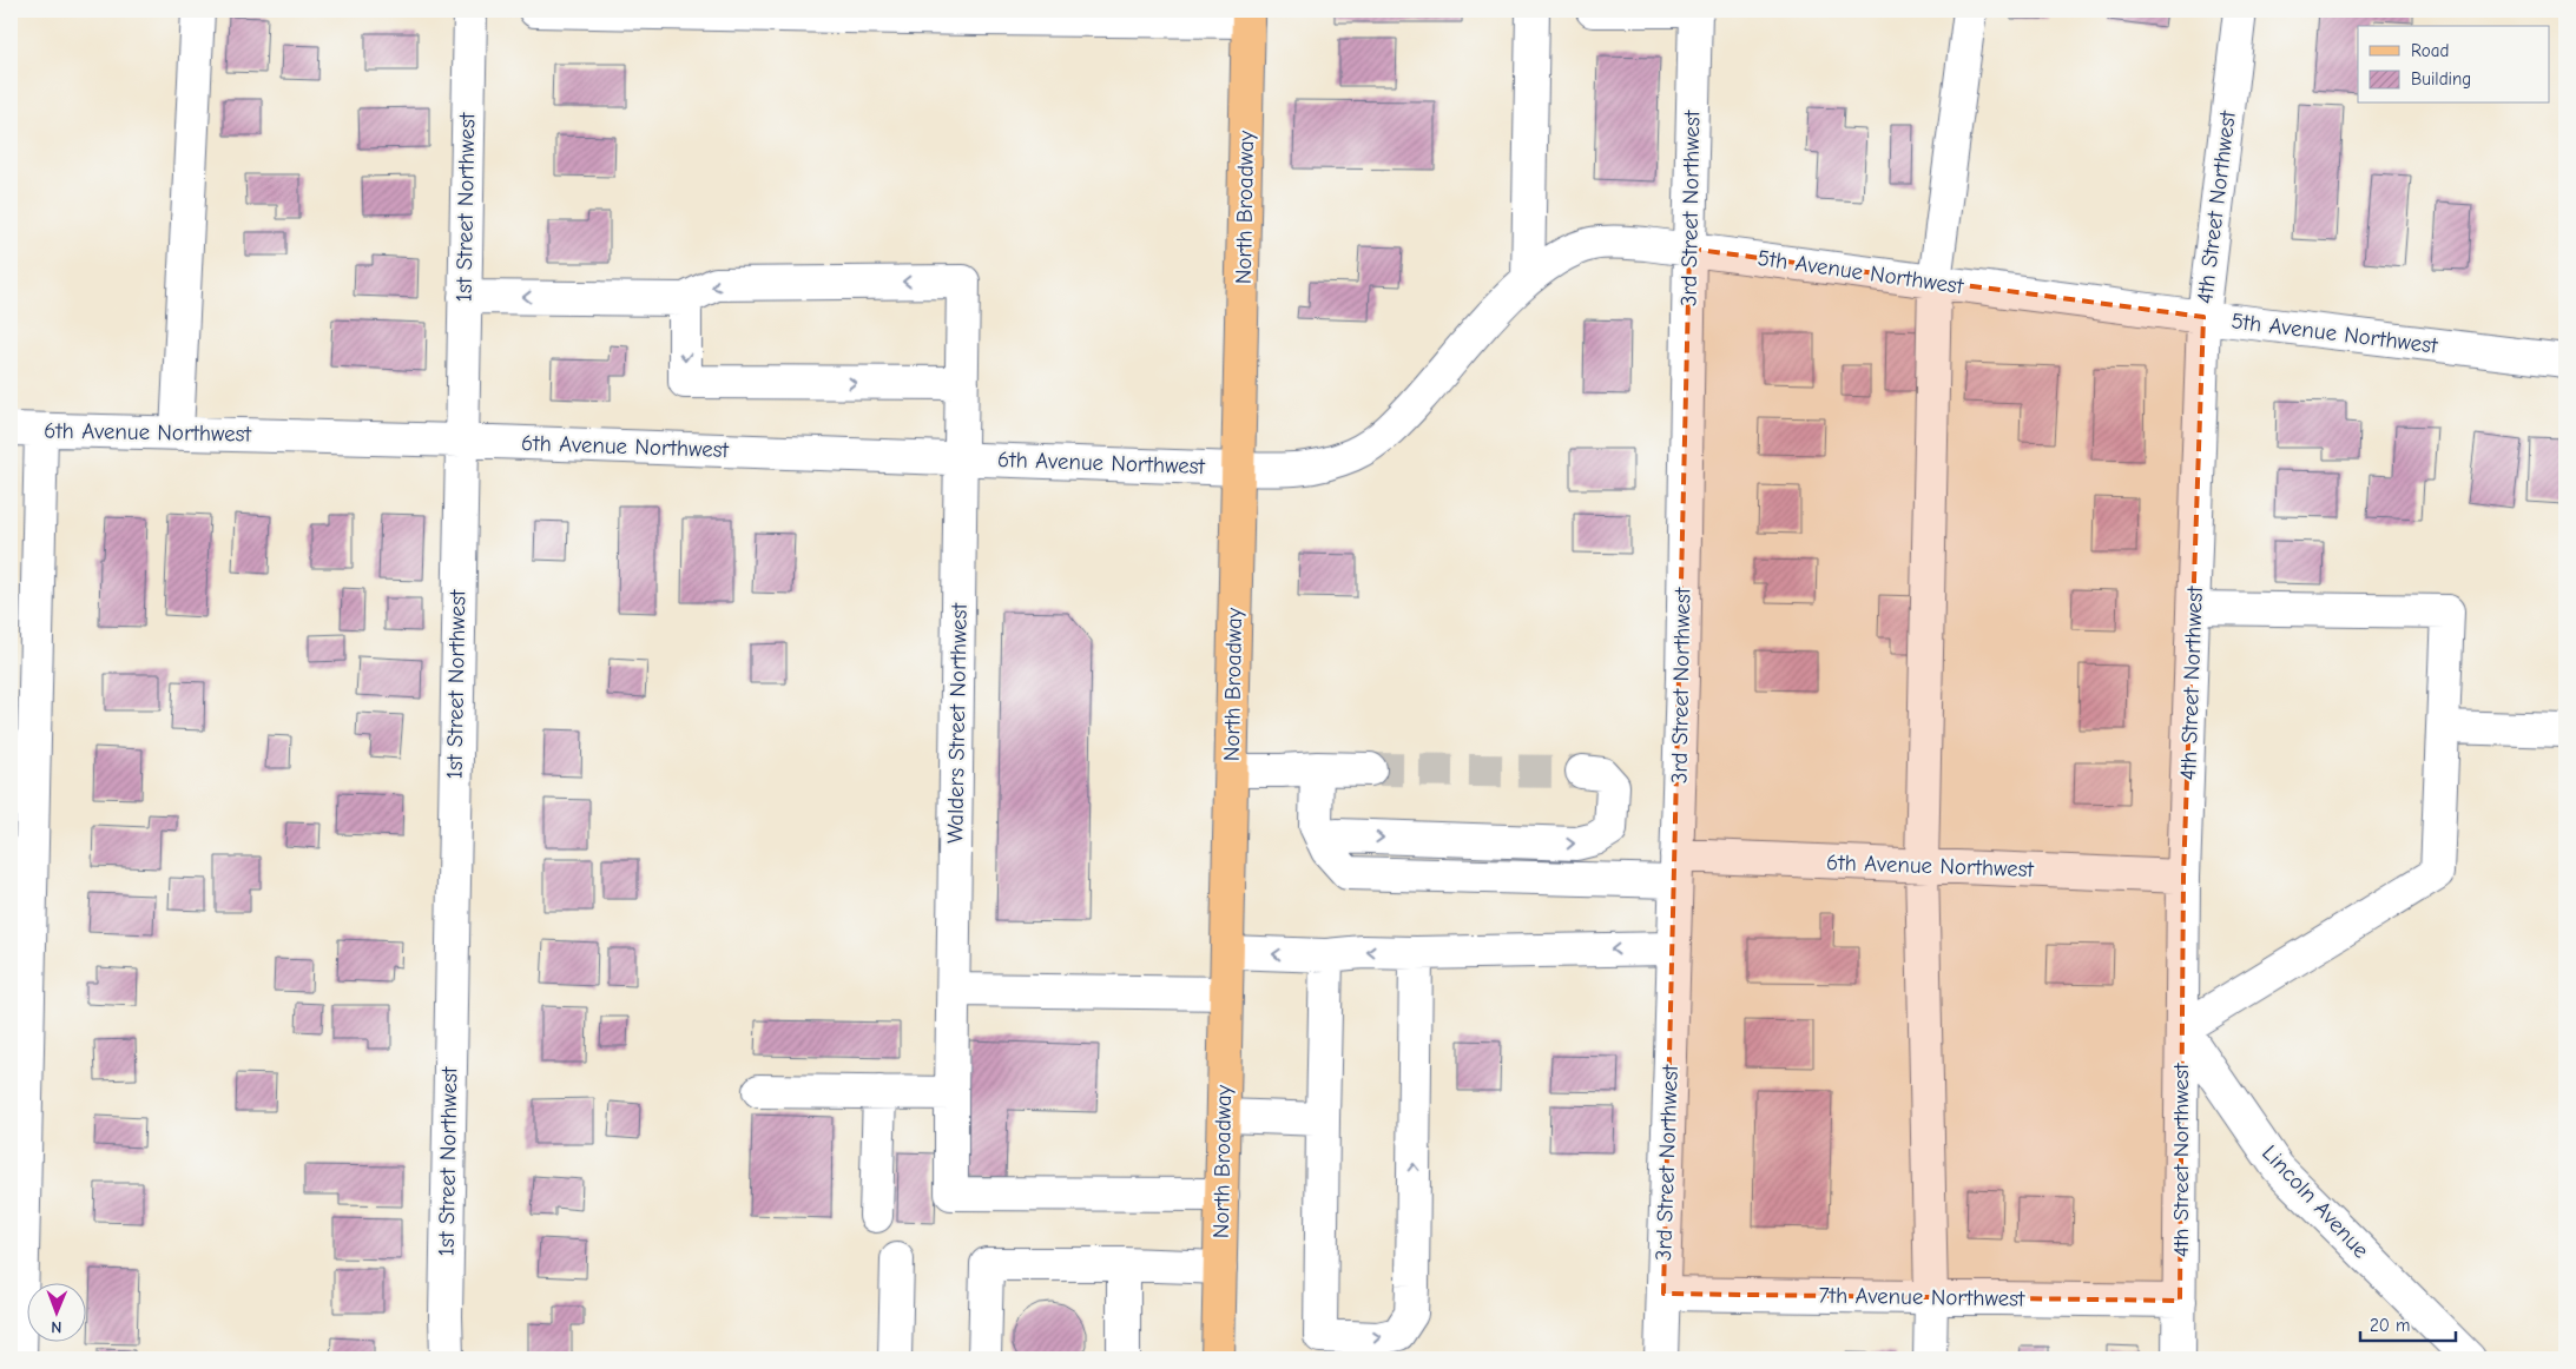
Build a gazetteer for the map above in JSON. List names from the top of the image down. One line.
{"streets":{"main road":["North Broadway"],"street":["1st Street Northwest","4th Street Northwest","3rd Street Northwest","5th Avenue Northwest","6th Avenue Northwest","Walders Street Northwest","Lincoln Avenue","7th Avenue Northwest"]},"crossings":[["1st Street Northwest","6th Avenue Northwest"],["North Broadway","5th Avenue Northwest"],["North Broadway","6th Avenue Northwest"],["North Broadway","Walders Street Northwest"],["4th Street Northwest","5th Avenue Northwest"],["4th Street Northwest","6th Avenue Northwest"],["4th Street Northwest","Lincoln Avenue"],["4th Street Northwest","7th Avenue Northwest"],["3rd Street Northwest","5th Avenue Northwest"],["3rd Street Northwest","6th Avenue Northwest"],["3rd Street Northwest","7th Avenue Northwest"],["5th Avenue Northwest","6th Avenue Northwest"],["6th Avenue Northwest","Walders Street Northwest"]],"legend":["Road","Building"],"scale_bar":"20 m","north":"bottom"}
